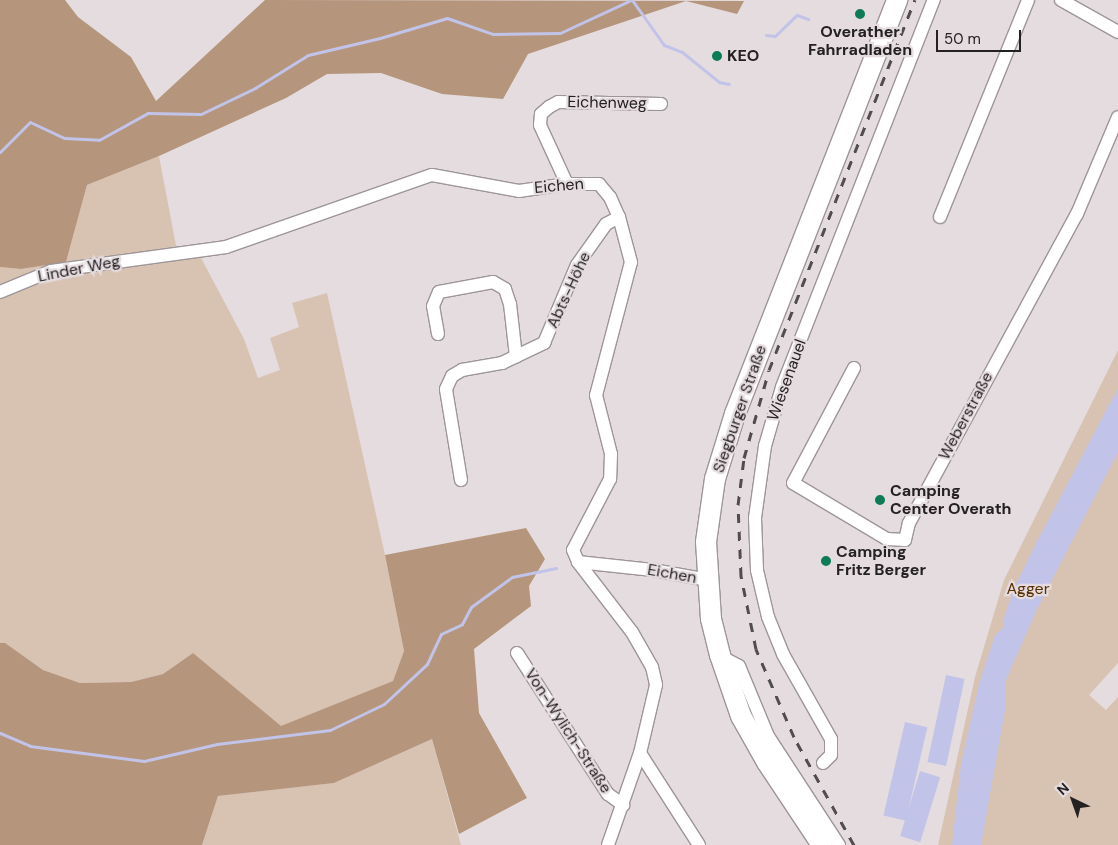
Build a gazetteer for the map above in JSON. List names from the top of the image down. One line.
{"streets":{"main road":["Siegburger Straße"],"street":["Eichenweg","Eichen","Linder Weg","Abts-Höhe","Wiesenauel","Weberstraße","Von-Wylich-Straße"]},"crossings":[["Eichenweg","Eichen"],["Eichen","Linder Weg"],["Eichen","Abts-Höhe"],["Eichen","Siegburger Straße"]],"parks":["Agger"],"places":["Overather Fahrradladen","KEO","Camping Center Overath","Camping Fritz Berger"],"scale_bar":"50 m","north":"top left"}
